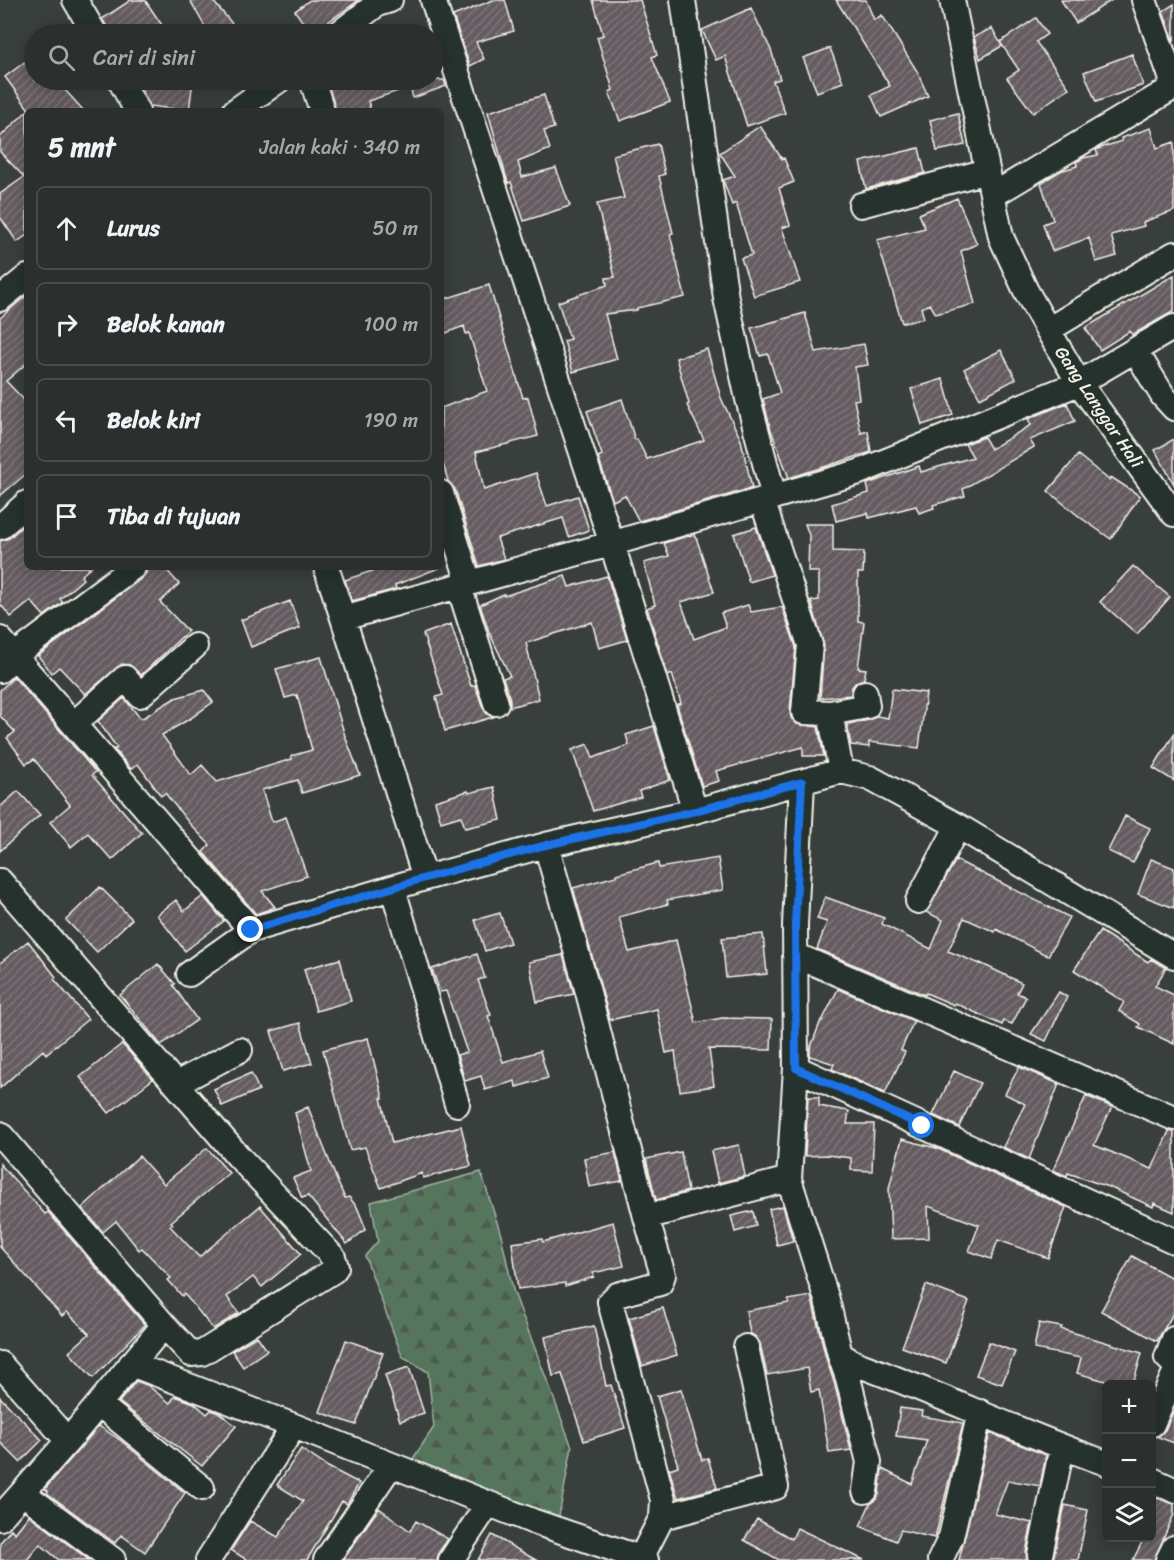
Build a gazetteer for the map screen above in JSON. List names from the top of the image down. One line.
{"streets":{"street":["Gang Langgar Hali"]},"page":{"search":"Cari di sini","heading":["5 mnt","Jalan kaki · 340 m"],"list":[["Lurus","50 m"],["Belok kanan","100 m"],["Belok kiri","190 m"],"Tiba di tujuan"],"map_buttons":["+","−"]}}
